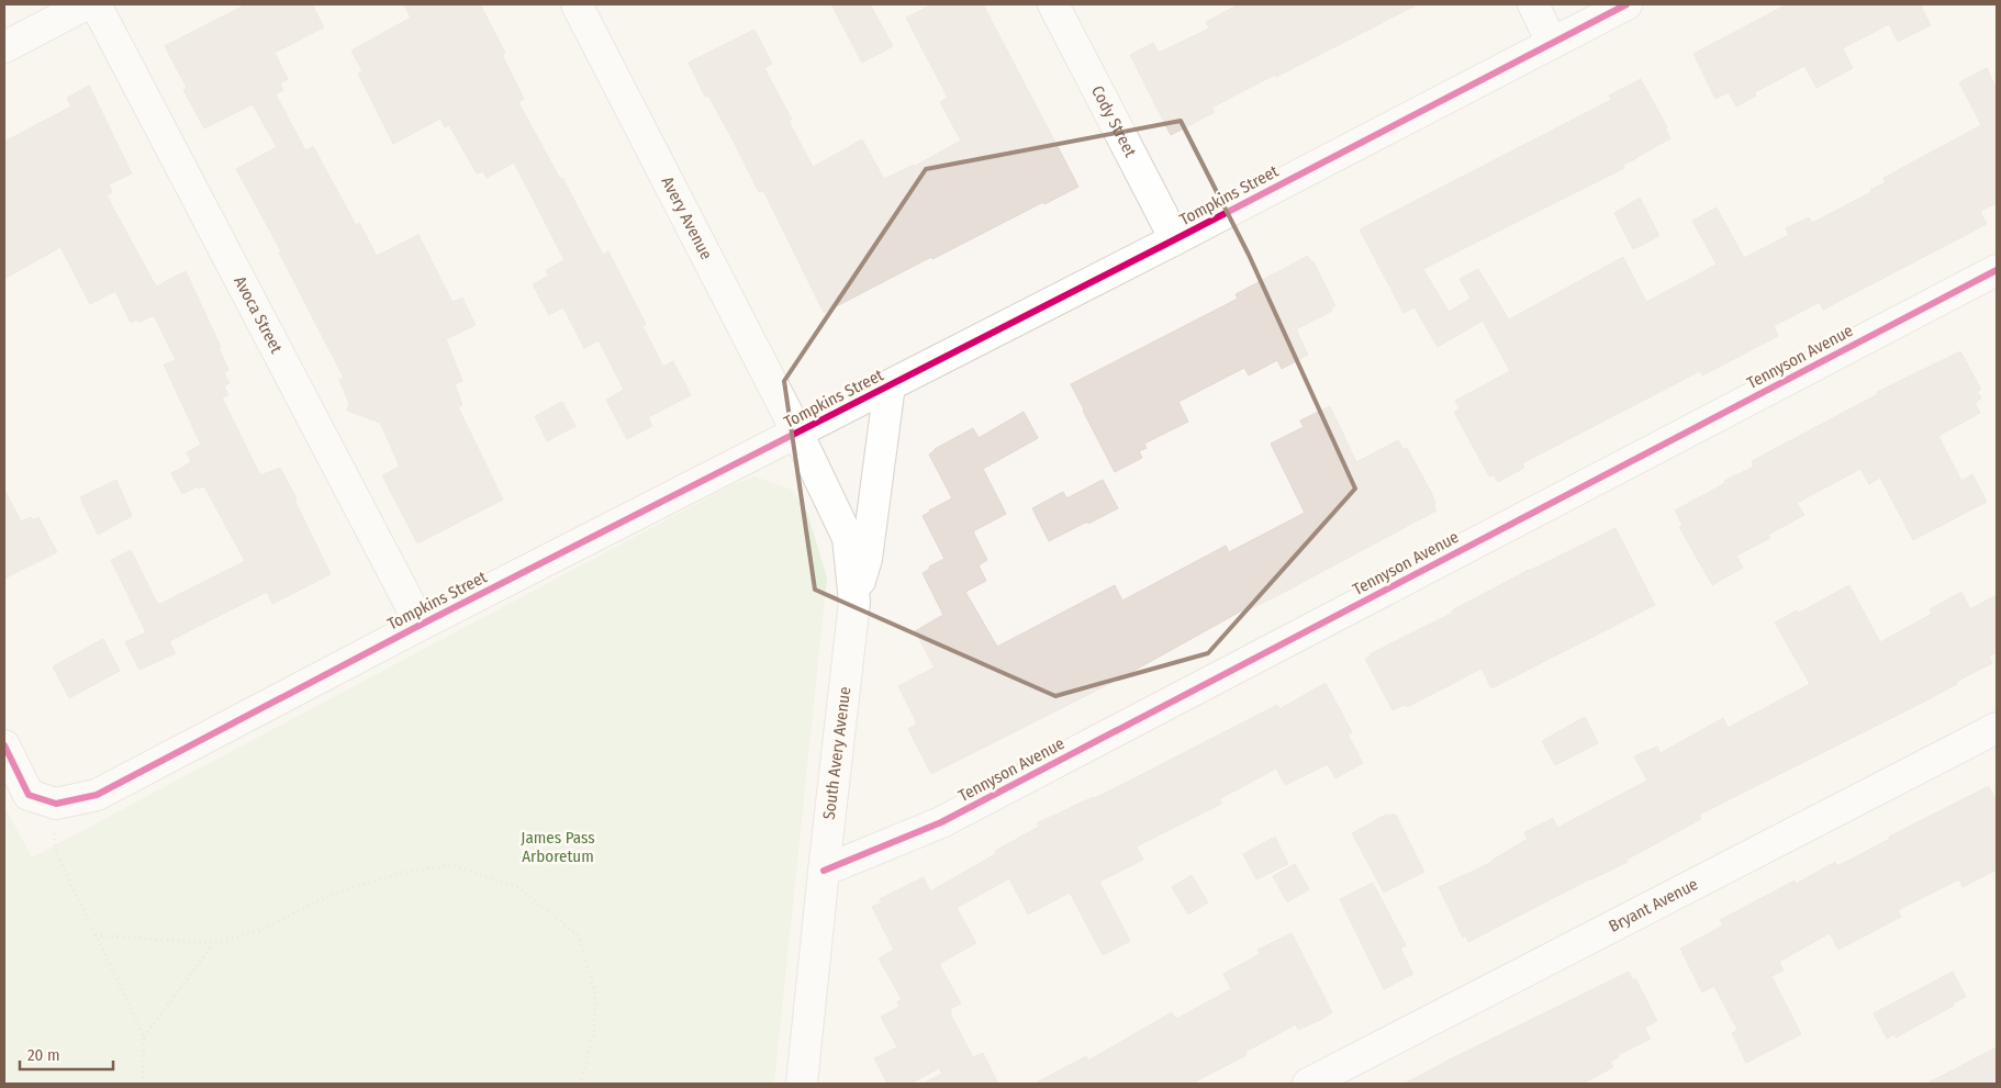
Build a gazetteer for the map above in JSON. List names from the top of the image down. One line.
{"streets":{"street":["Cody Street","Tompkins Street","Avery Avenue","Avoca Street","Tennyson Avenue","South Avery Avenue","Bryant Avenue"]},"crossings":[["Cody Street","Tompkins Street"],["Tompkins Street","Avery Avenue"],["Tompkins Street","Avoca Street"],["Tompkins Street","South Avery Avenue"],["Avery Avenue","South Avery Avenue"],["Tennyson Avenue","South Avery Avenue"]],"parks":["James Pass Arboretum"],"scale_bar":"20 m"}
